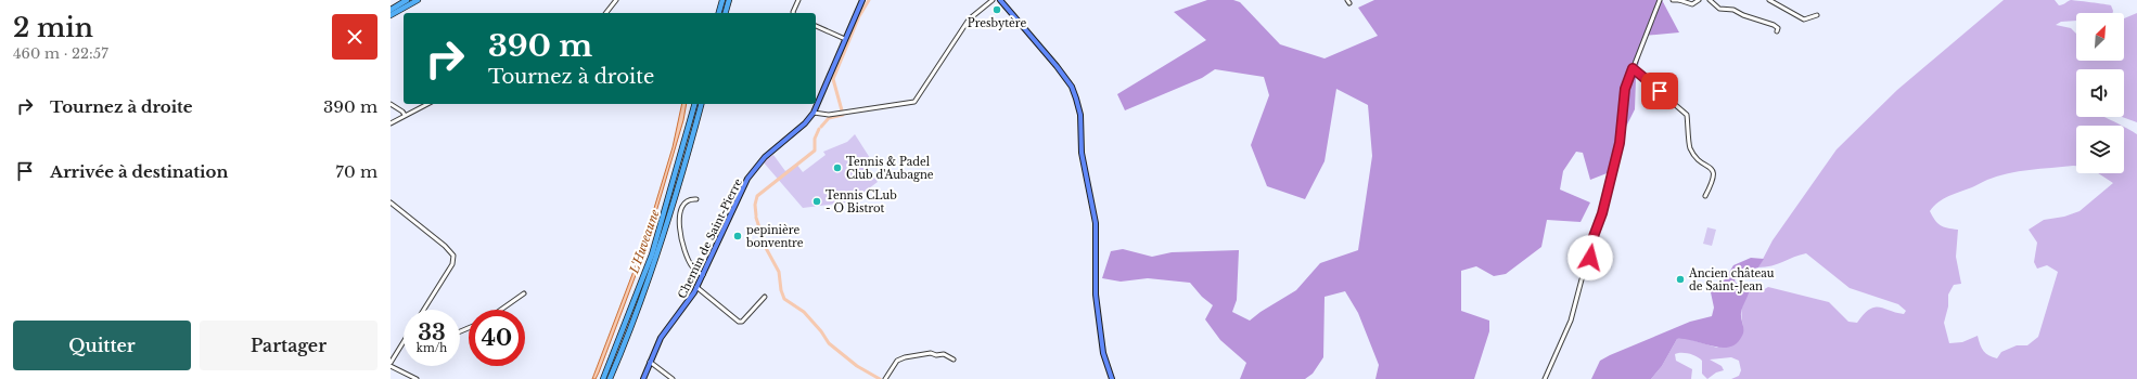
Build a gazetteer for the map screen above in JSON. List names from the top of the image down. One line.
{"streets":{"main road":["Chemin de Saint-Pierre"]},"water":["L'Huveaune"],"places":["Presbytère","Tennis & Padel Club d'Aubagne","Tennis CLub - O Bistrot","pepinière bonventre","Ancien château de Saint-Jean"],"north":"top right","page":{"heading":["2 min","460 m · 22:57"],"turn":["390 m","Tournez à droite"],"list":[{"name":"Tournez à droite","value":"390 m"},{"name":"Arrivée à destination","value":"70 m"}],"speed":"33 km/h","limit":"40","buttons":["Quitter","Partager"]}}
